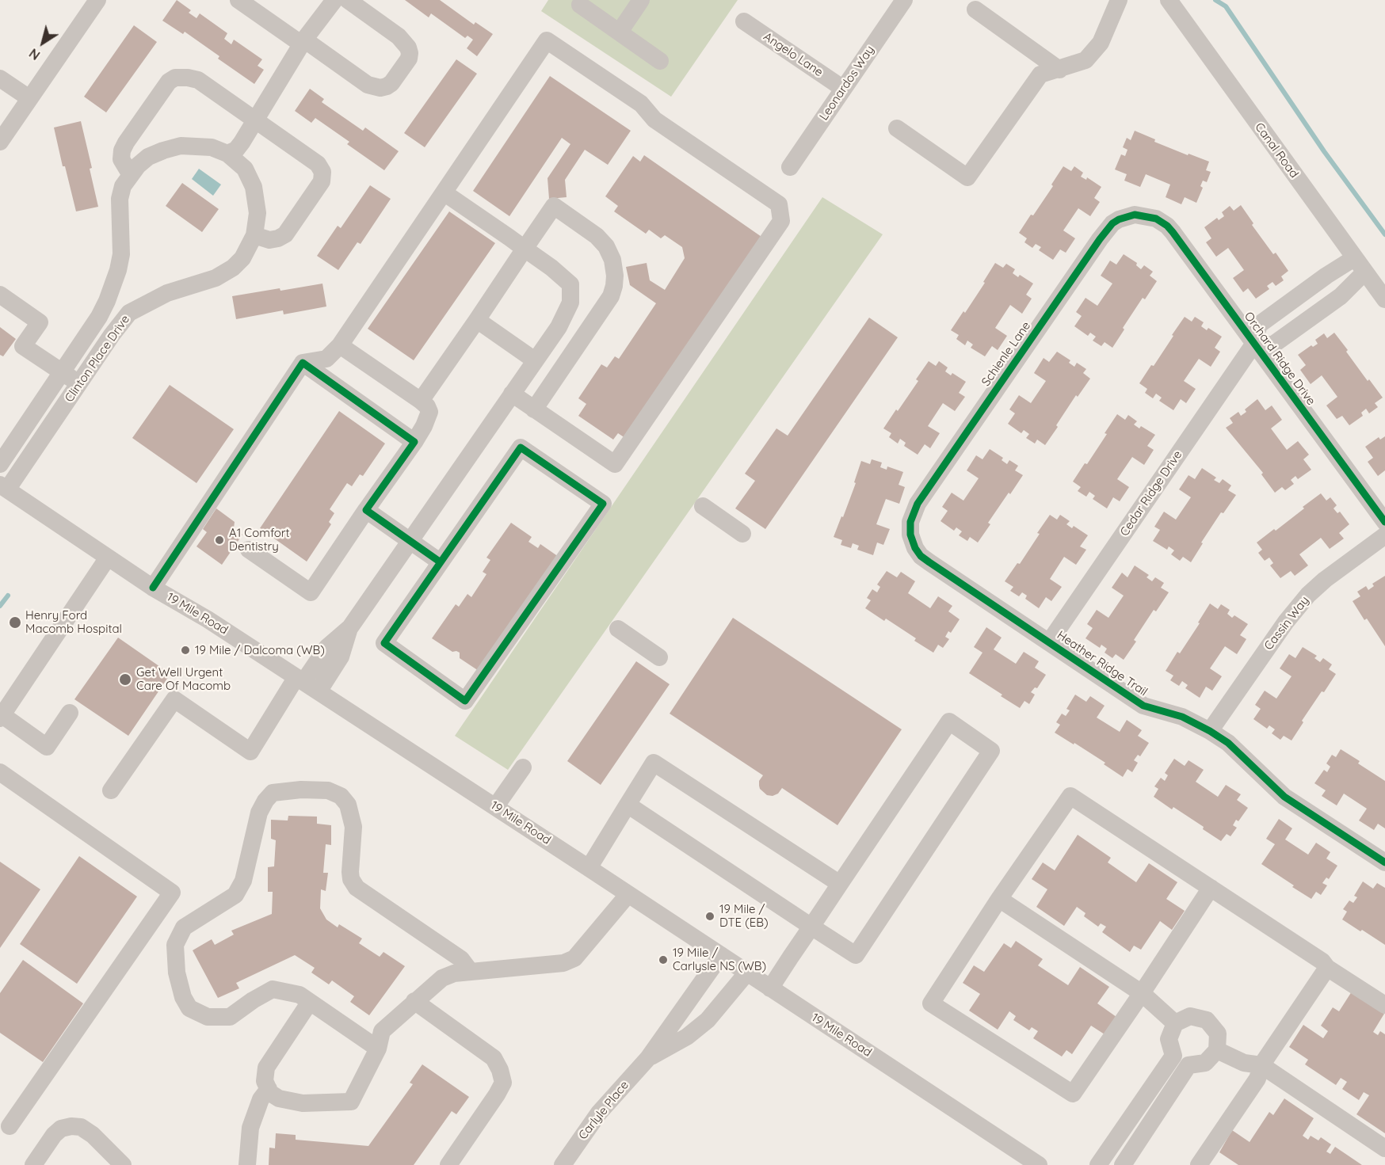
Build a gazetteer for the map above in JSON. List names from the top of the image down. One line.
{"streets":{"street":["Angelo Lane","Leonardos Way","Canal Road","Schienle Lane","Clinton Place Drive","Orchard Ridge Drive","Cedar Ridge Drive","19 Mile Road","Cassin Way","Heather Ridge Trail","Carlyle Place"]},"crossings":[["Angelo Lane","Leonardos Way"],["Canal Road","Cedar Ridge Drive"],["Schienle Lane","Orchard Ridge Drive"],["Schienle Lane","Heather Ridge Trail"],["Clinton Place Drive","19 Mile Road"],["Orchard Ridge Drive","Cedar Ridge Drive"],["Cedar Ridge Drive","Heather Ridge Trail"],["19 Mile Road","Carlyle Place"],["Cassin Way","Heather Ridge Trail"]],"places":["A1 Comfort Dentistry","Henry Ford Macomb Hospital","19 Mile / Dalcoma (WB)","Get Well Urgent Care Of Macomb","19 Mile / DTE (EB)","19 Mile / Carlysle NS (WB)"],"north":"bottom left"}
